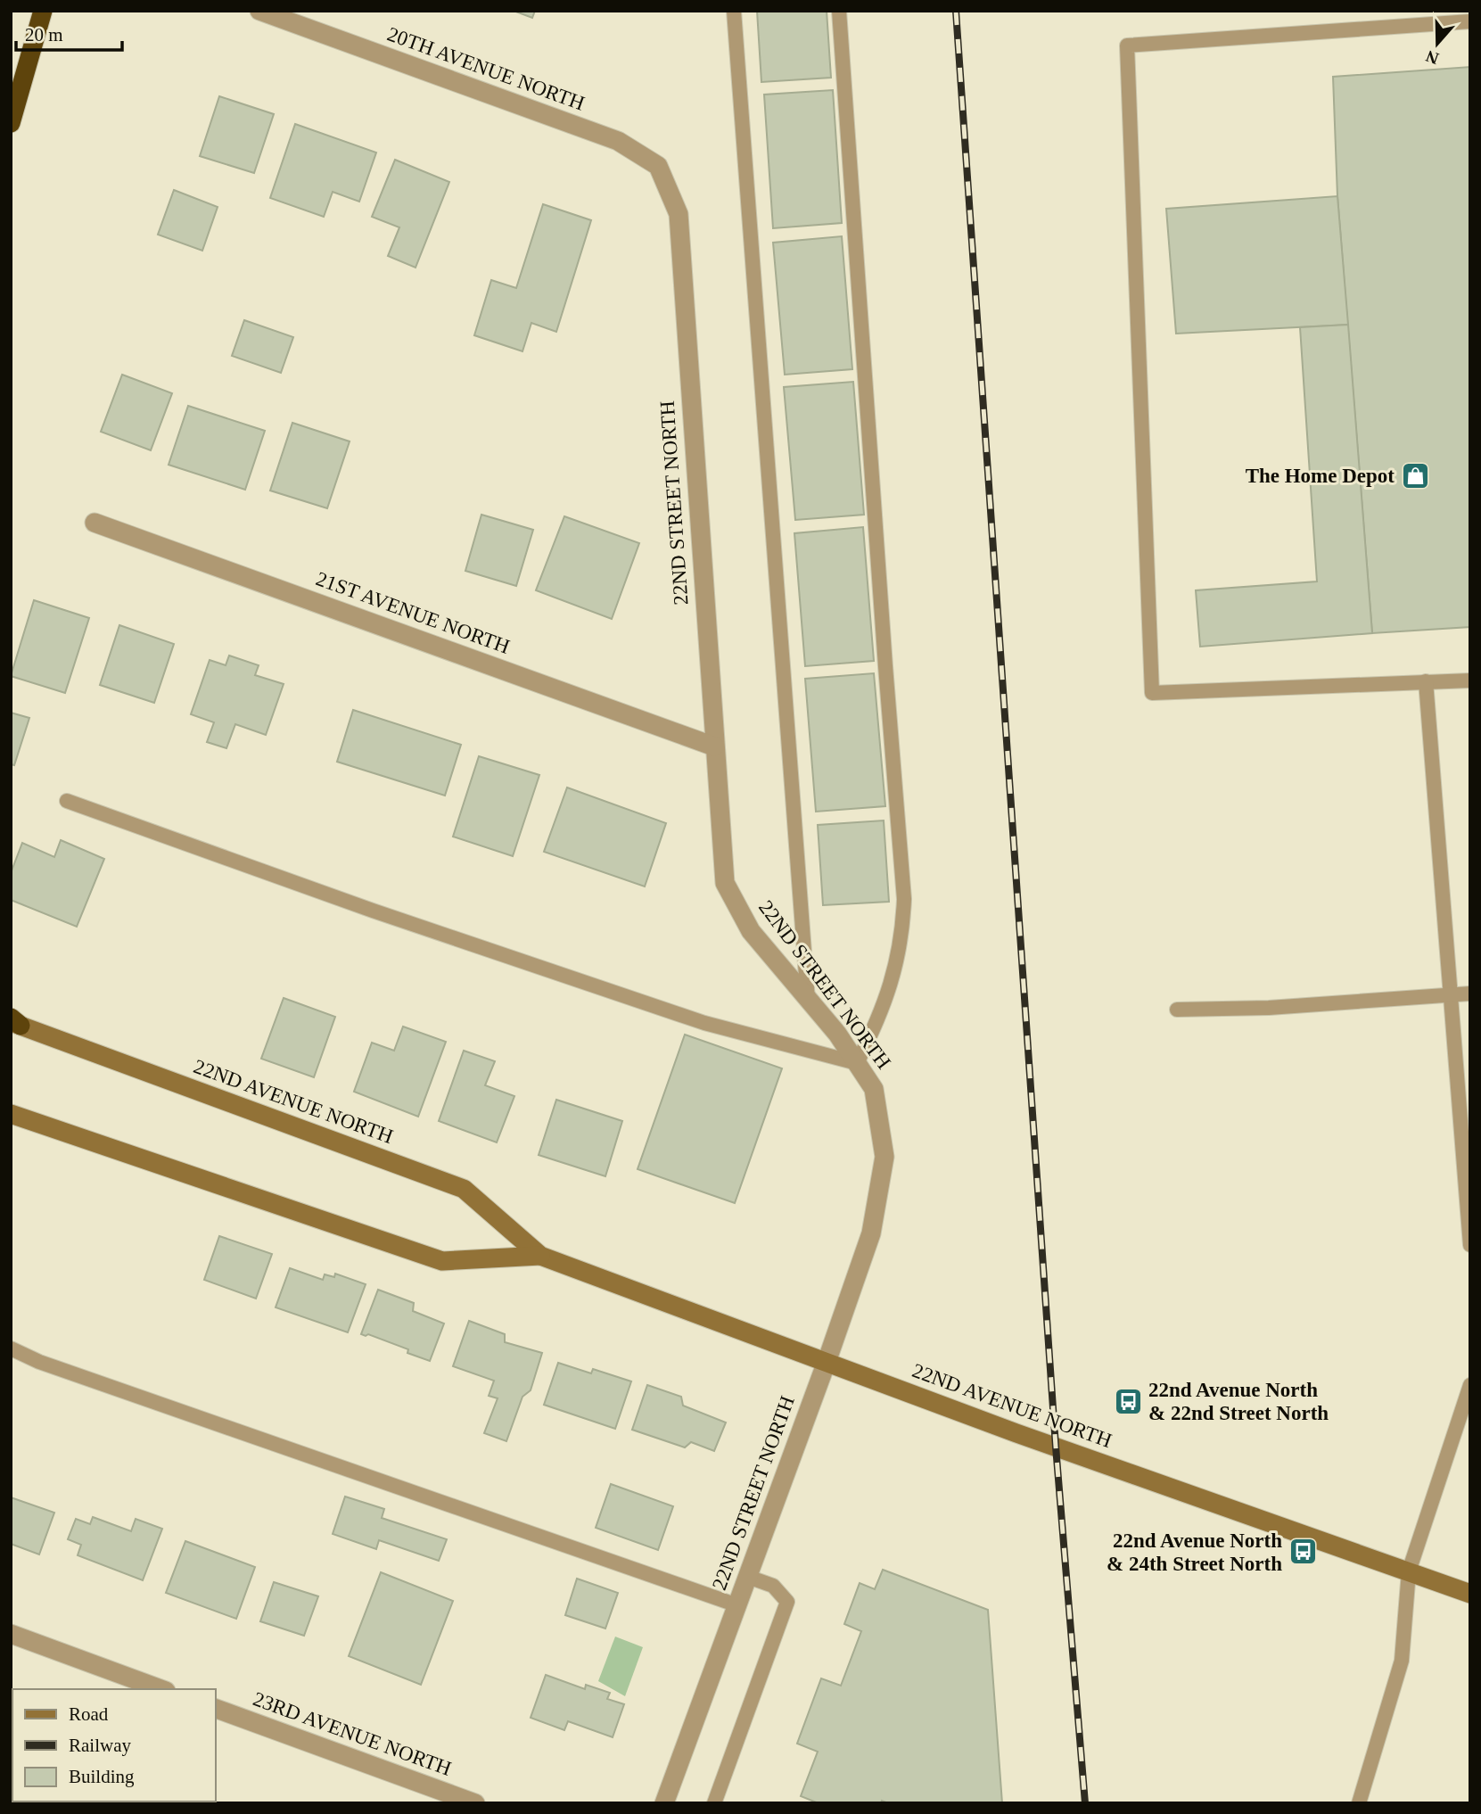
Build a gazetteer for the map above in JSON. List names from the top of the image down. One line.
{"streets":{"main road":["22ND AVENUE NORTH"],"street":["20TH AVENUE NORTH","22ND STREET NORTH","21ST AVENUE NORTH","23RD AVENUE NORTH"]},"crossings":[["20TH AVENUE NORTH","22ND STREET NORTH"],["22ND STREET NORTH","21ST AVENUE NORTH"],["22ND STREET NORTH","22ND AVENUE NORTH"]],"places":{"shop":["The Home Depot"],"bus stop":["22nd Avenue North & 22nd Street North","22nd Avenue North & 24th Street North"]},"legend":["Road","Railway","Building"],"scale_bar":"20 m","north":"bottom"}
